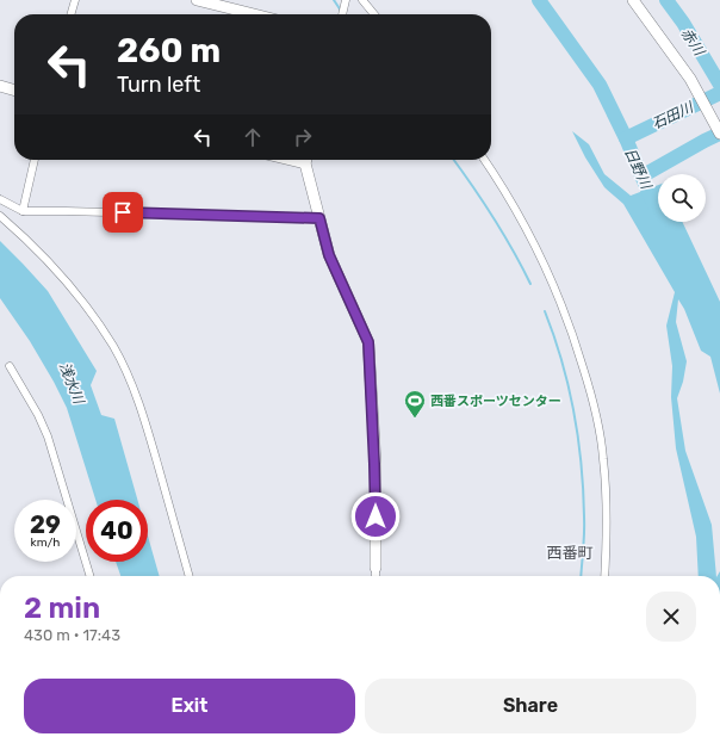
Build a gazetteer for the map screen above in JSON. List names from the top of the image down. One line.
{"districts":["西番町"],"water":["赤川","石田川","日野川","浅水川"],"places":{"sports":["西番スポーツセンター"]},"page":{"turn":["260 m","Turn left"],"speed":"29 km/h","limit":"40","heading":["2 min","430 m · 17:43"],"buttons":["Exit","Share"]}}
